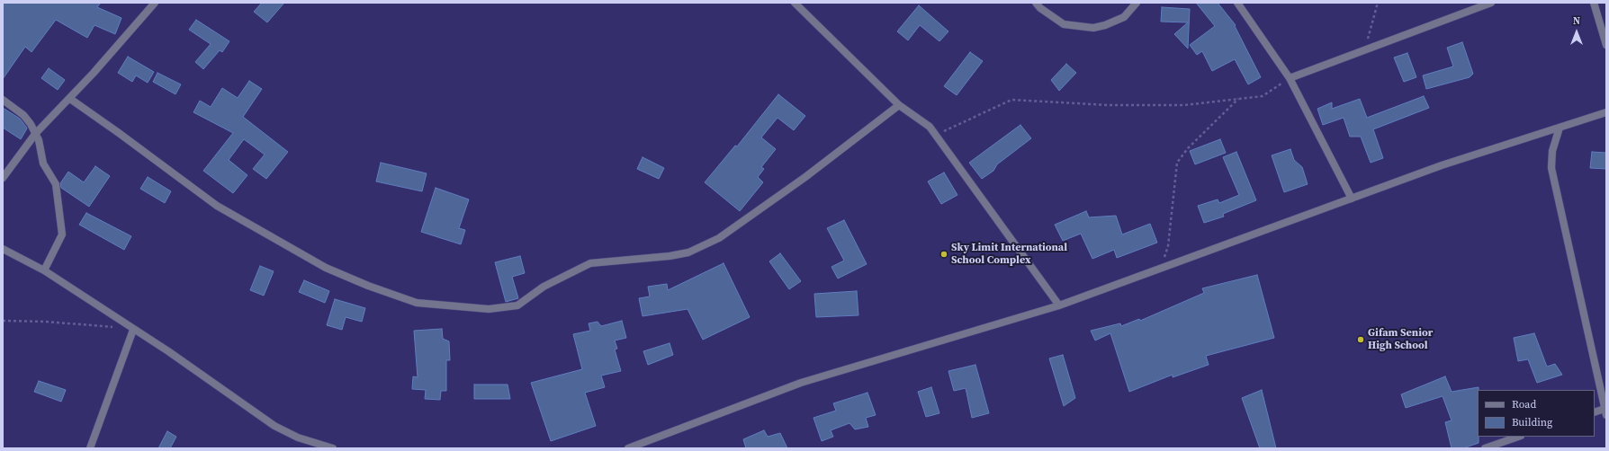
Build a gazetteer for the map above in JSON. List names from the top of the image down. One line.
{"places":["Sky Limit International School Complex","Gifam Senior High School"],"legend":["Road","Building"],"north":"top"}
